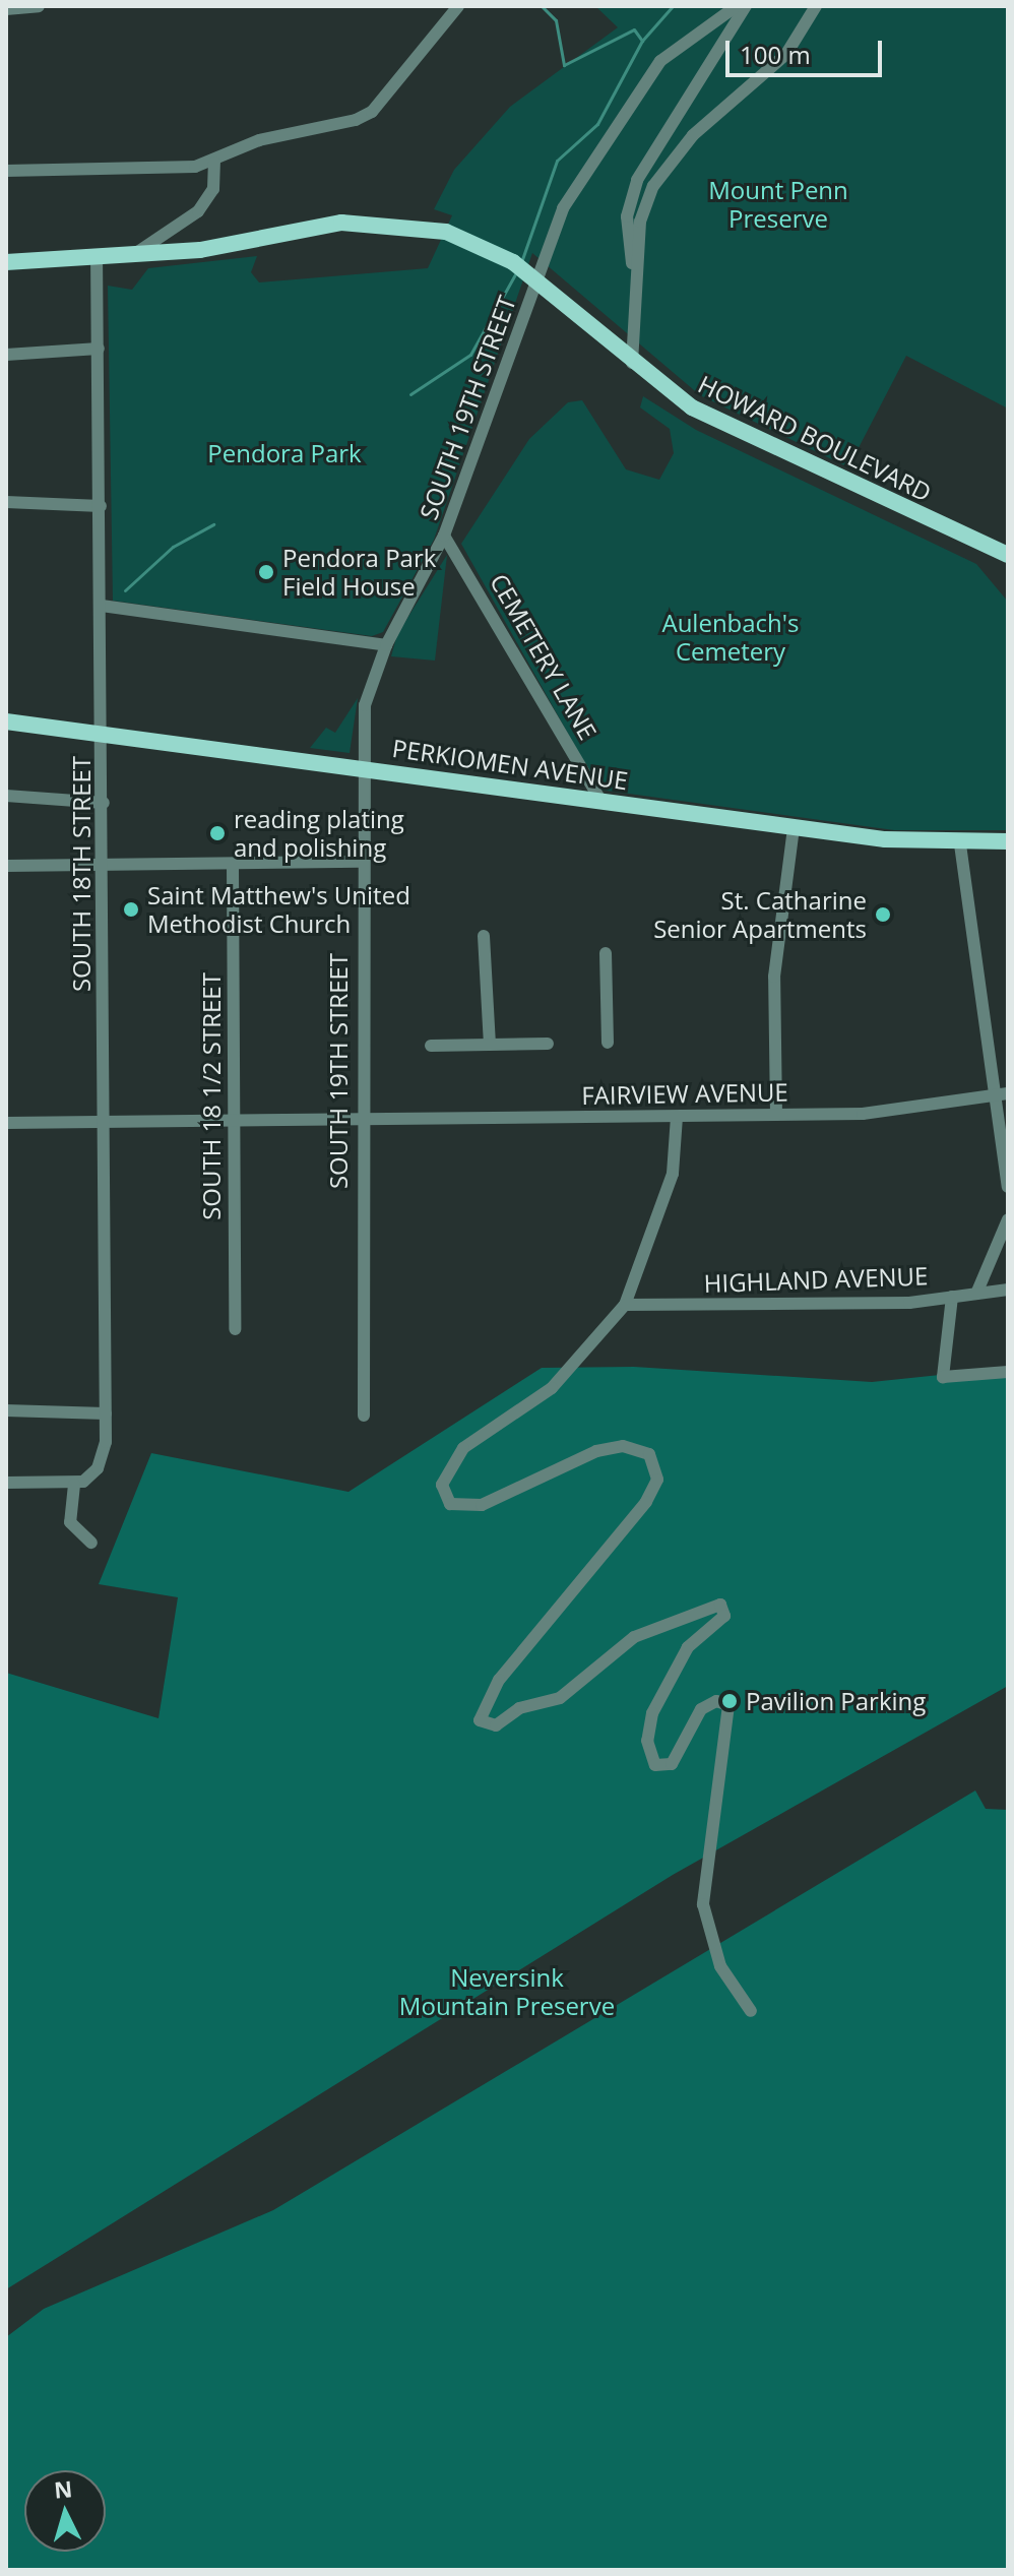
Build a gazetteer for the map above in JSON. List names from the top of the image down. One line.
{"streets":{"main road":["HOWARD BOULEVARD","PERKIOMEN AVENUE"],"street":["SOUTH 19TH STREET","CEMETERY LANE","SOUTH 18TH STREET","FAIRVIEW AVENUE","SOUTH 18 1/2 STREET","HIGHLAND AVENUE"]},"crossings":[["SOUTH 19TH STREET","CEMETERY LANE"],["SOUTH 19TH STREET","PERKIOMEN AVENUE"],["SOUTH 19TH STREET","FAIRVIEW AVENUE"],["HOWARD BOULEVARD","SOUTH 18TH STREET"],["CEMETERY LANE","PERKIOMEN AVENUE"],["PERKIOMEN AVENUE","SOUTH 18TH STREET"],["SOUTH 18TH STREET","FAIRVIEW AVENUE"],["FAIRVIEW AVENUE","SOUTH 18 1/2 STREET"]],"parks":["Mount Penn Preserve","Pendora Park","Aulenbach's Cemetery","Neversink Mountain Preserve"],"places":["Pendora Park Field House","reading plating and polishing","Saint Matthew's United Methodist Church","St. Catharine Senior Apartments","Pavilion Parking"],"scale_bar":"100 m","north":"top"}
